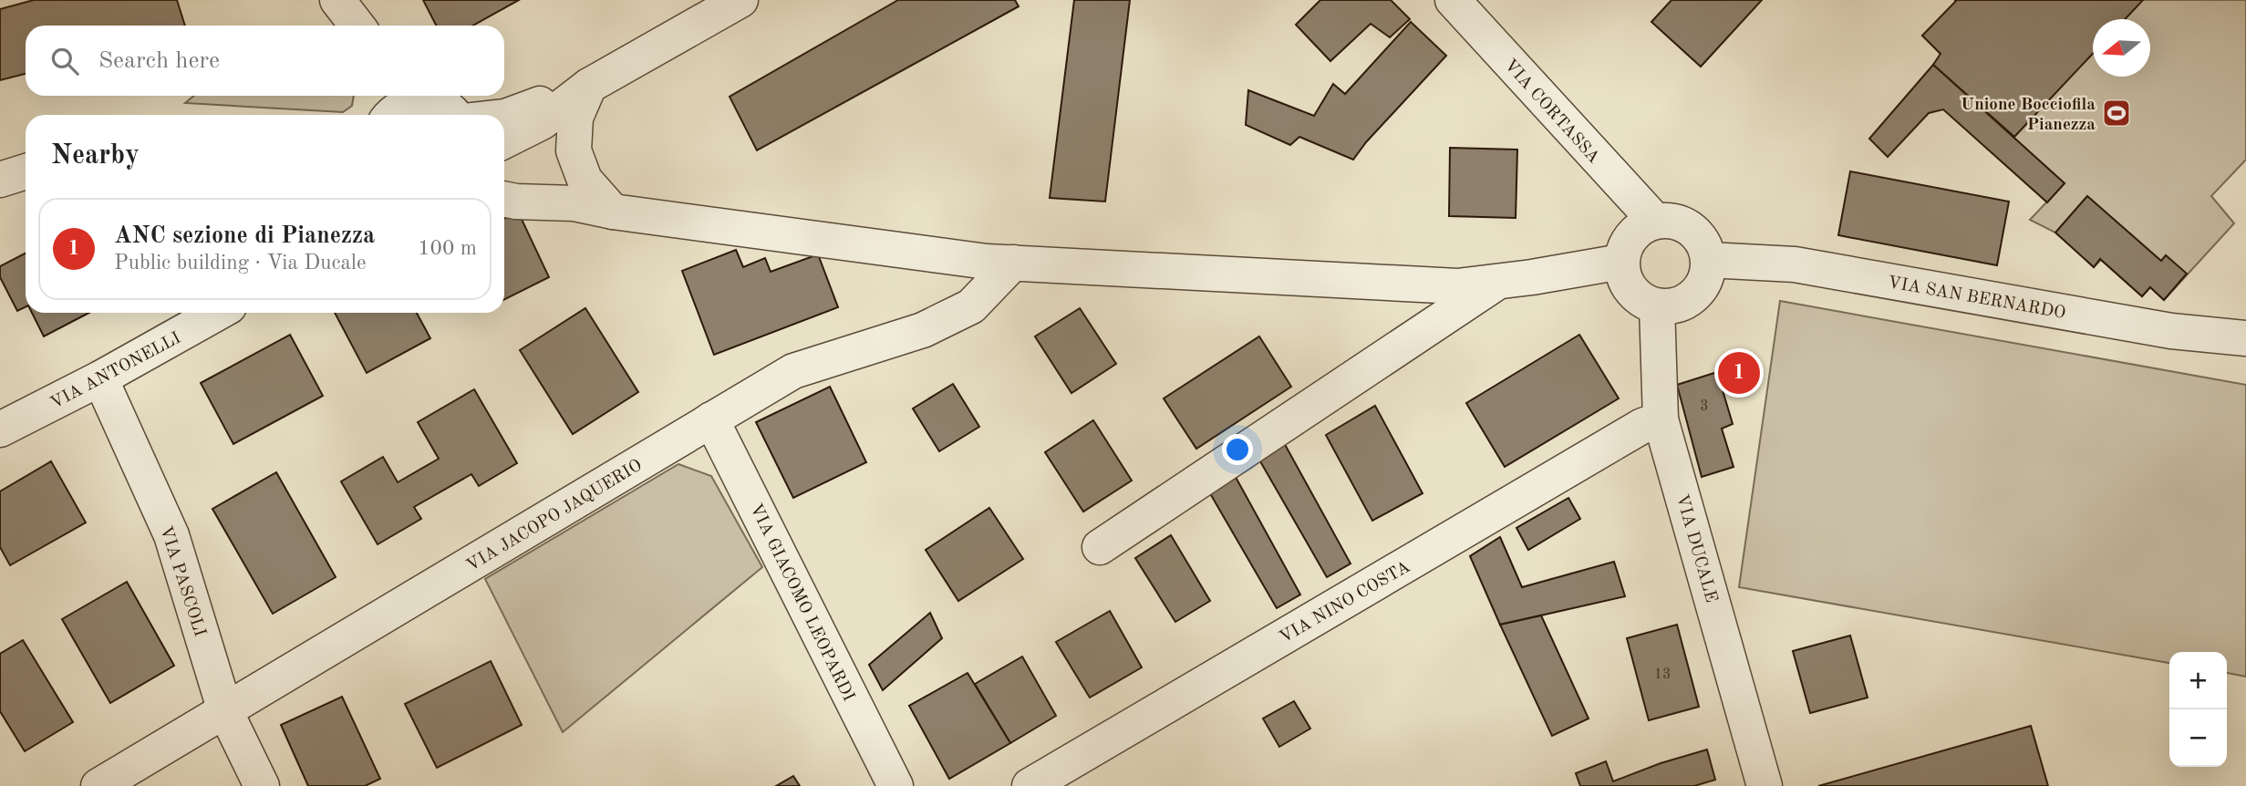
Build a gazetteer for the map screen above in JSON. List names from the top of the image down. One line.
{"streets":{"street":["VIA CORTASSA","VIA SAN BERNARDO","VIA ANTONELLI","VIA JACOPO JAQUERIO","VIA DUCALE","VIA PASCOLI","VIA NINO COSTA","VIA GIACOMO LEOPARDI"]},"crossings":[["VIA CORTASSA","VIA SAN BERNARDO"],["VIA CORTASSA","VIA DUCALE"],["VIA SAN BERNARDO","VIA DUCALE"],["VIA ANTONELLI","VIA PASCOLI"],["VIA JACOPO JAQUERIO","VIA PASCOLI"],["VIA JACOPO JAQUERIO","VIA GIACOMO LEOPARDI"],["VIA DUCALE","VIA NINO COSTA"]],"places":{"sports":["Unione Bocciofila Pianezza"]},"house_numbers":["3","13"],"north":"left","page":{"search":"Search here","heading":"Nearby","list":[{"mark":"1","name":"ANC sezione di Pianezza","note":"Public building · Via Ducale","value":"100 m"}],"pins":"1","map_buttons":["+","−"]}}
